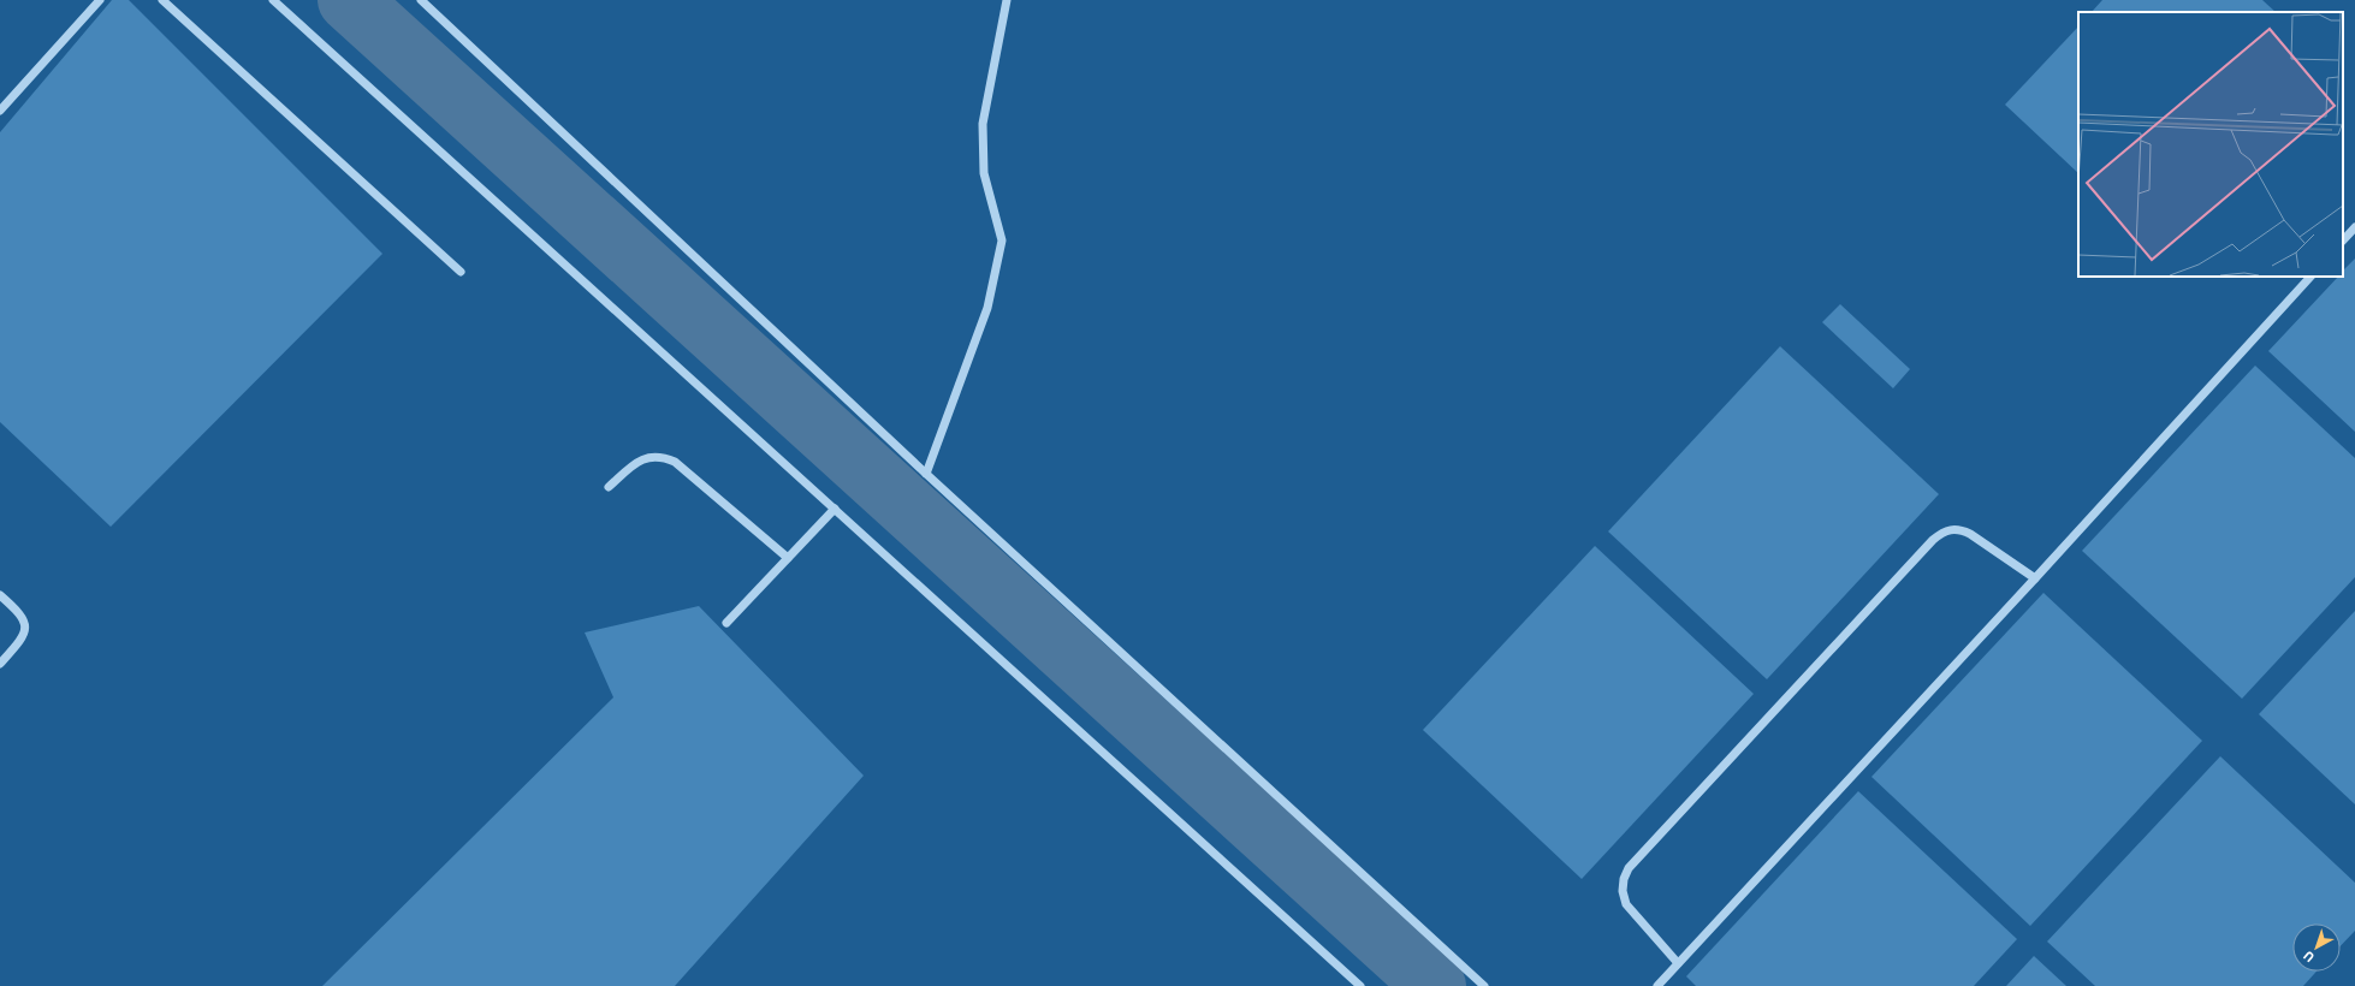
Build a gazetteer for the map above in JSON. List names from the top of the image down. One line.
{"north":"bottom left"}
